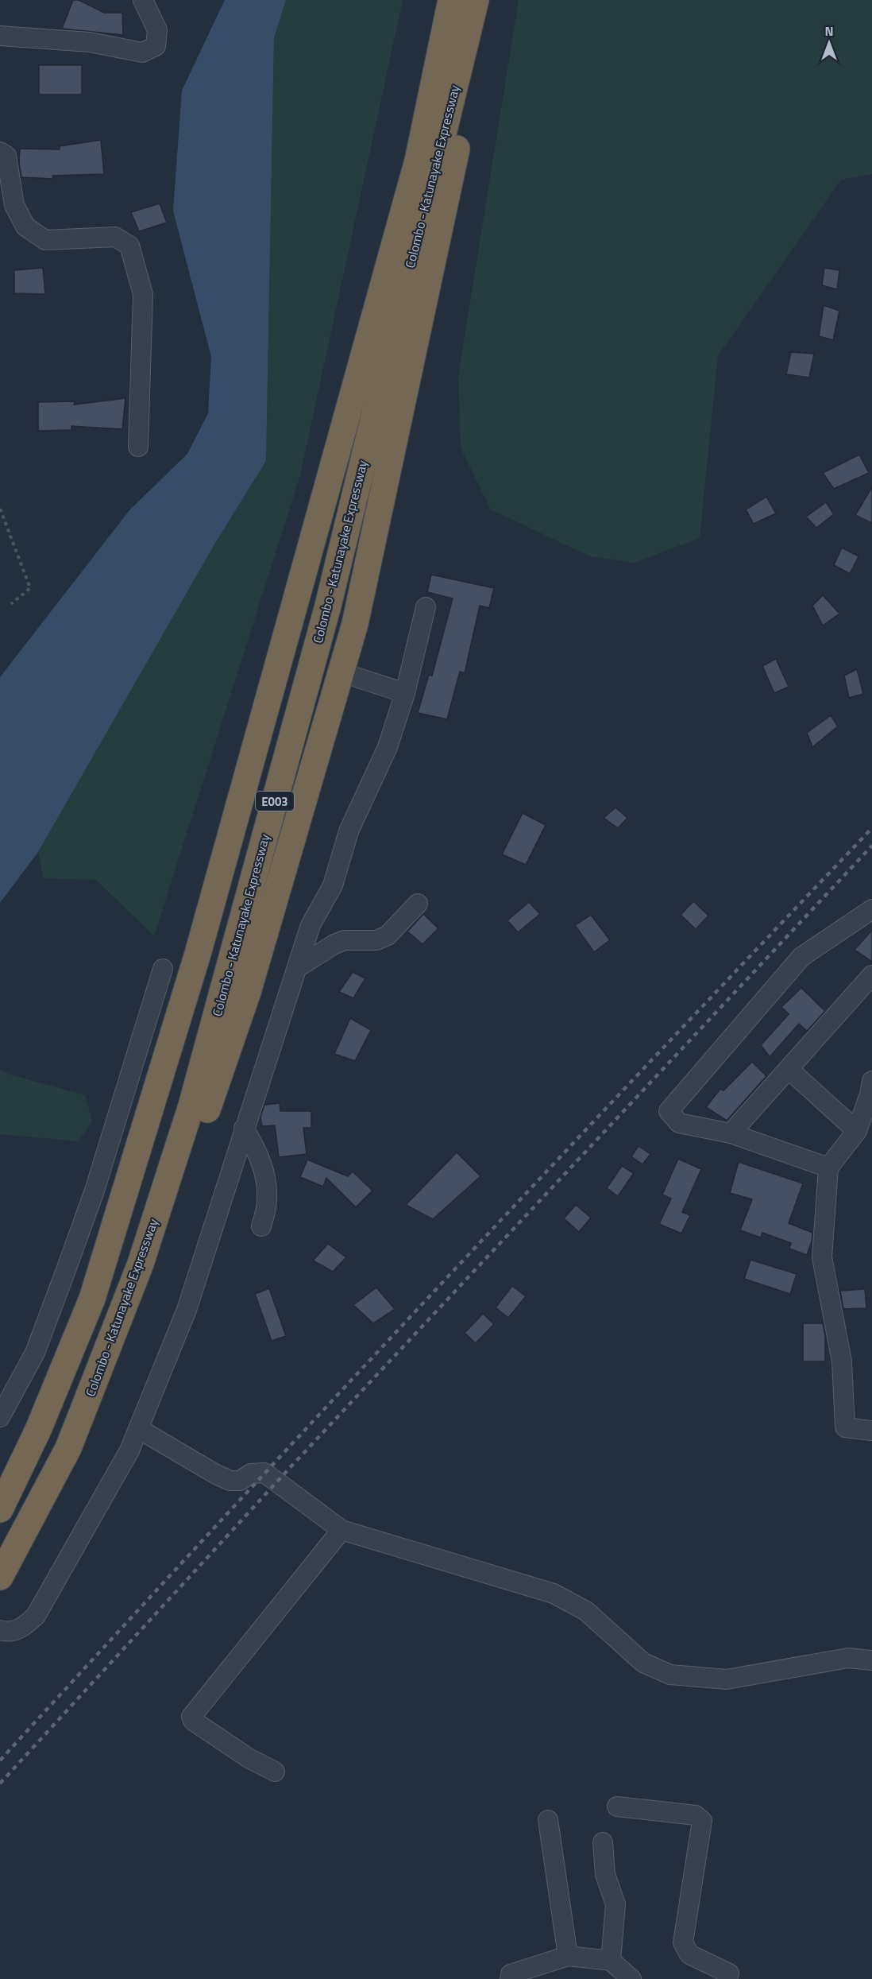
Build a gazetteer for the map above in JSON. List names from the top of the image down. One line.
{"streets":{"highway":["Colombo - Katunayake Expressway","E003"]},"north":"top"}
